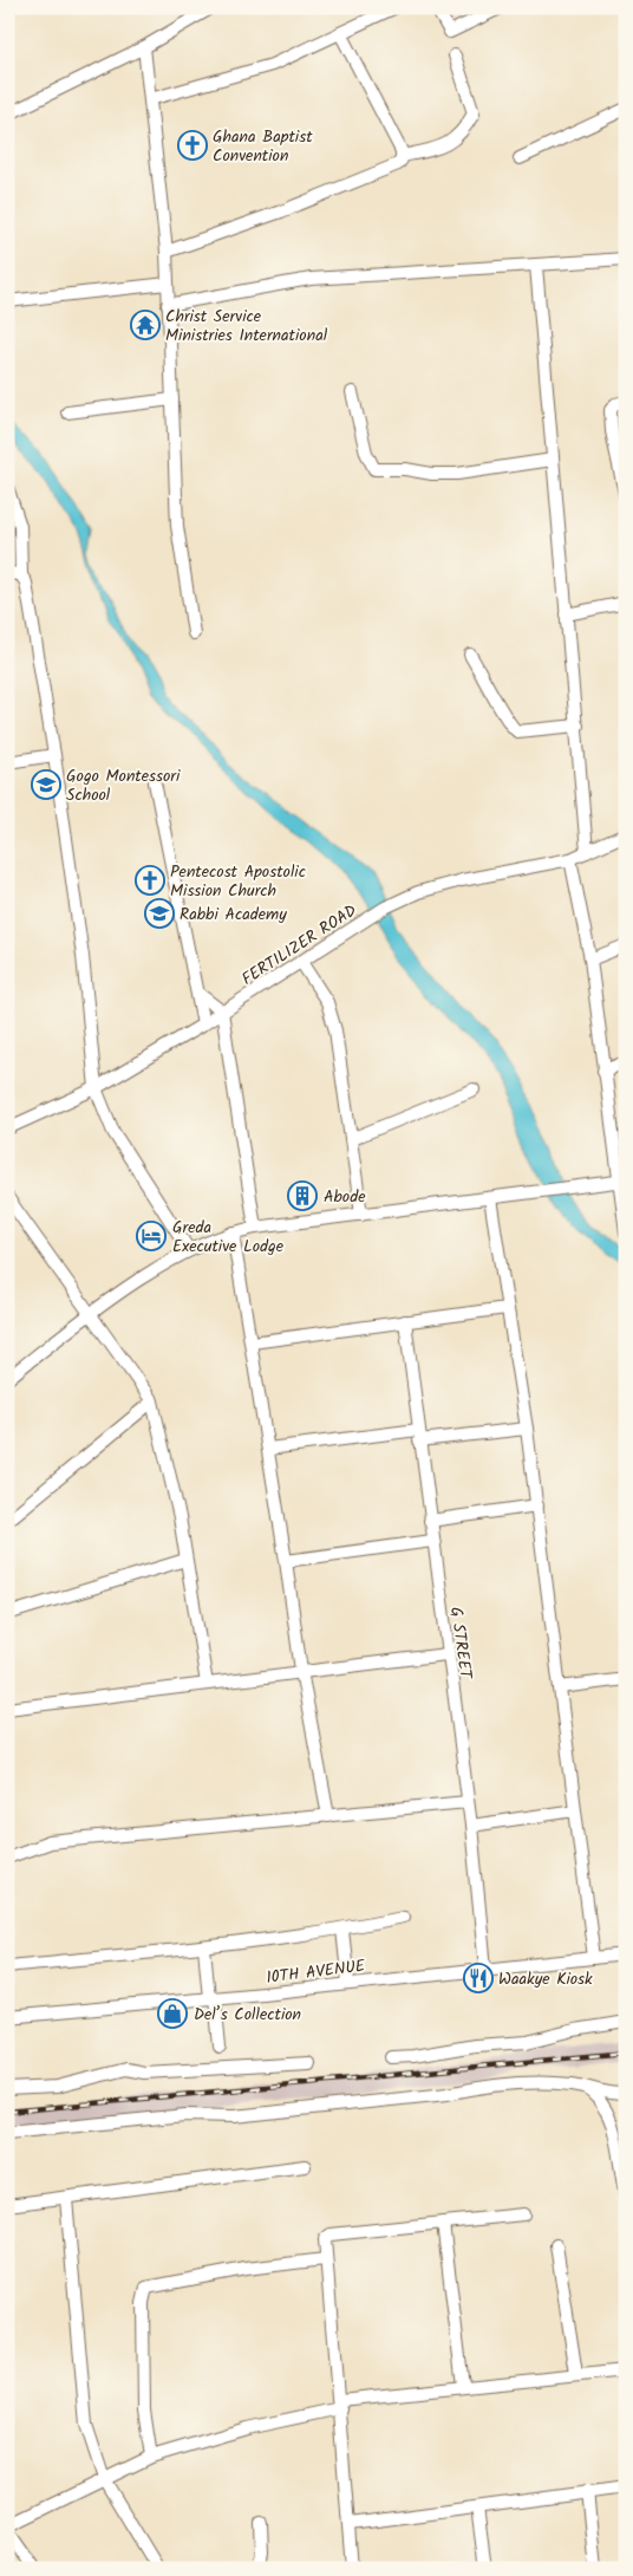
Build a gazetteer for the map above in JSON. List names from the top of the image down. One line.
{"streets":{"street":["FERTILIZER ROAD","G STREET","10TH AVENUE"]},"crossings":[["G STREET","10TH AVENUE"]],"places":{"church":["Ghana Baptist Convention","Pentecost Apostolic Mission Church"],"temple":["Christ Service Ministries International"],"school or university":["Gogo Montessori School","Rabbi Academy"],"building":["Abode"],"hotel":["Greda Executive Lodge"],"restaurant":["Waakye Kiosk"],"shop":["Del’s Collection"]}}
